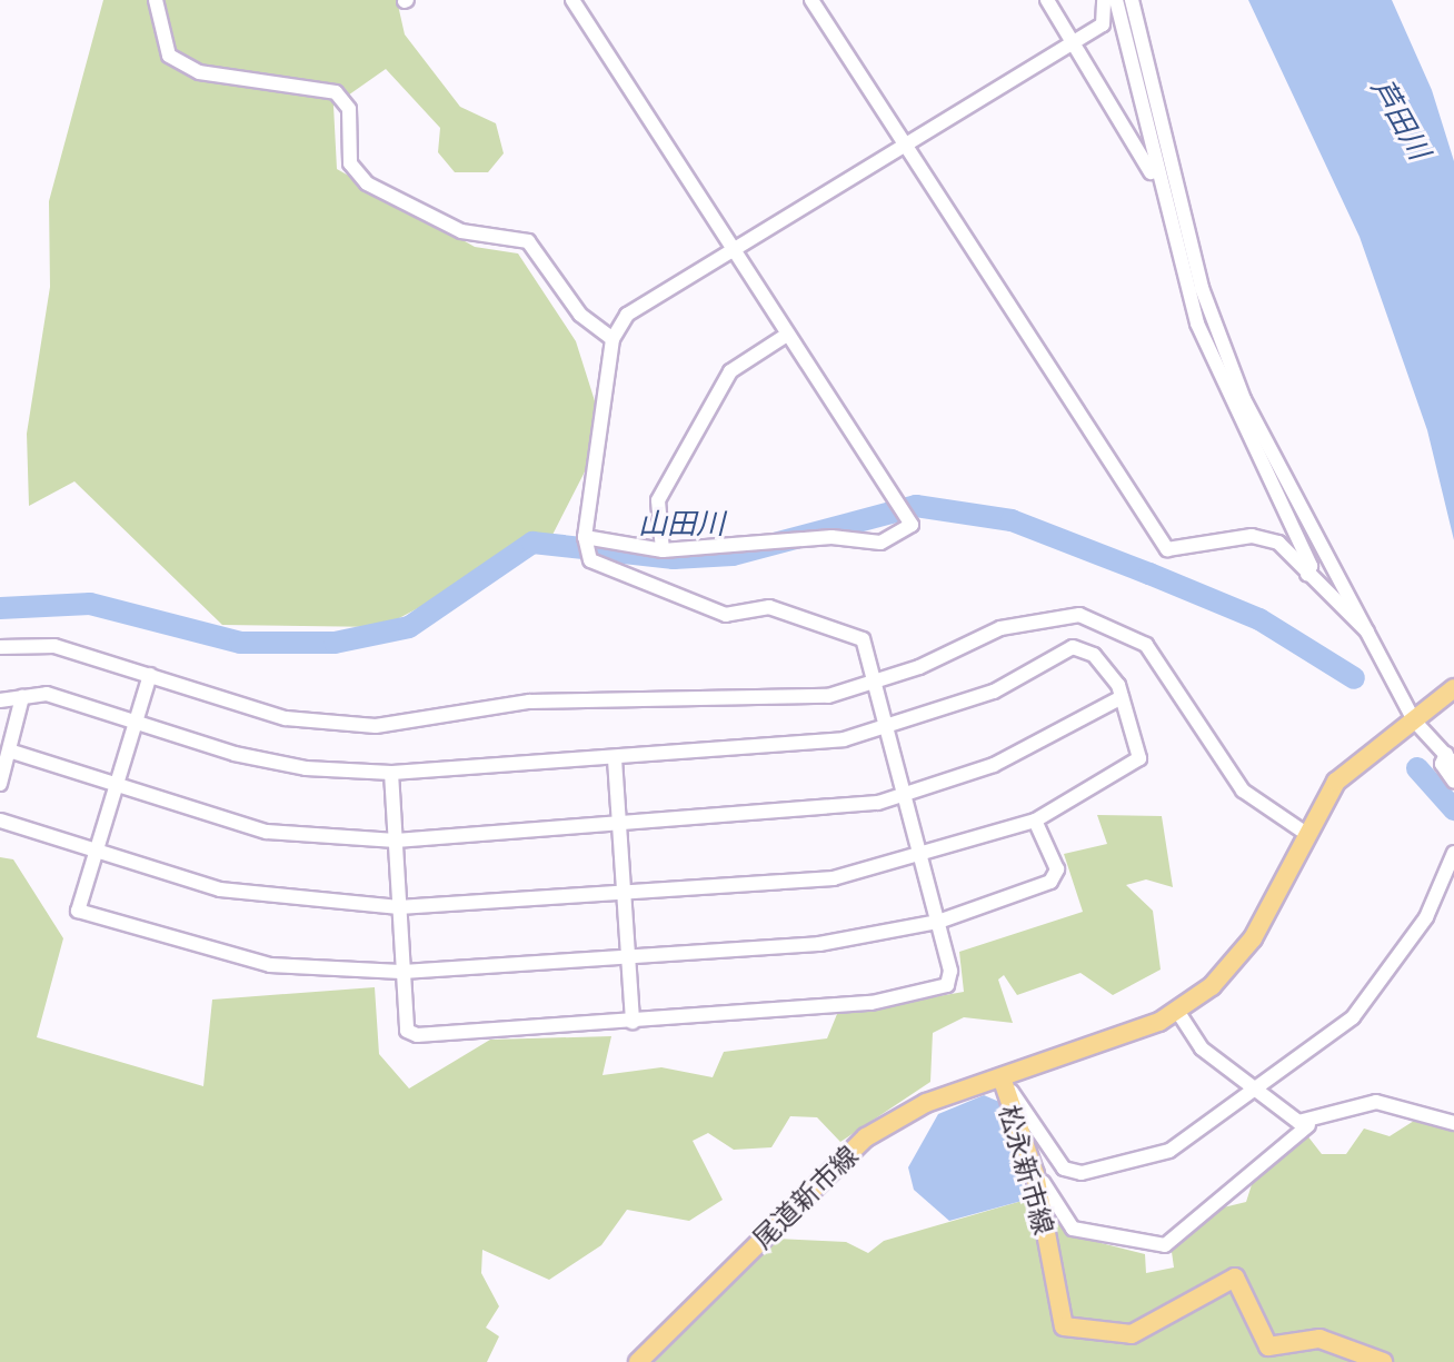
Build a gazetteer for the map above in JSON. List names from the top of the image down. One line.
{"streets":{"main road":["松永新市線","尾道新市線"]},"crossings":[["松永新市線","尾道新市線"]],"water":["芦田川","山田川"]}
